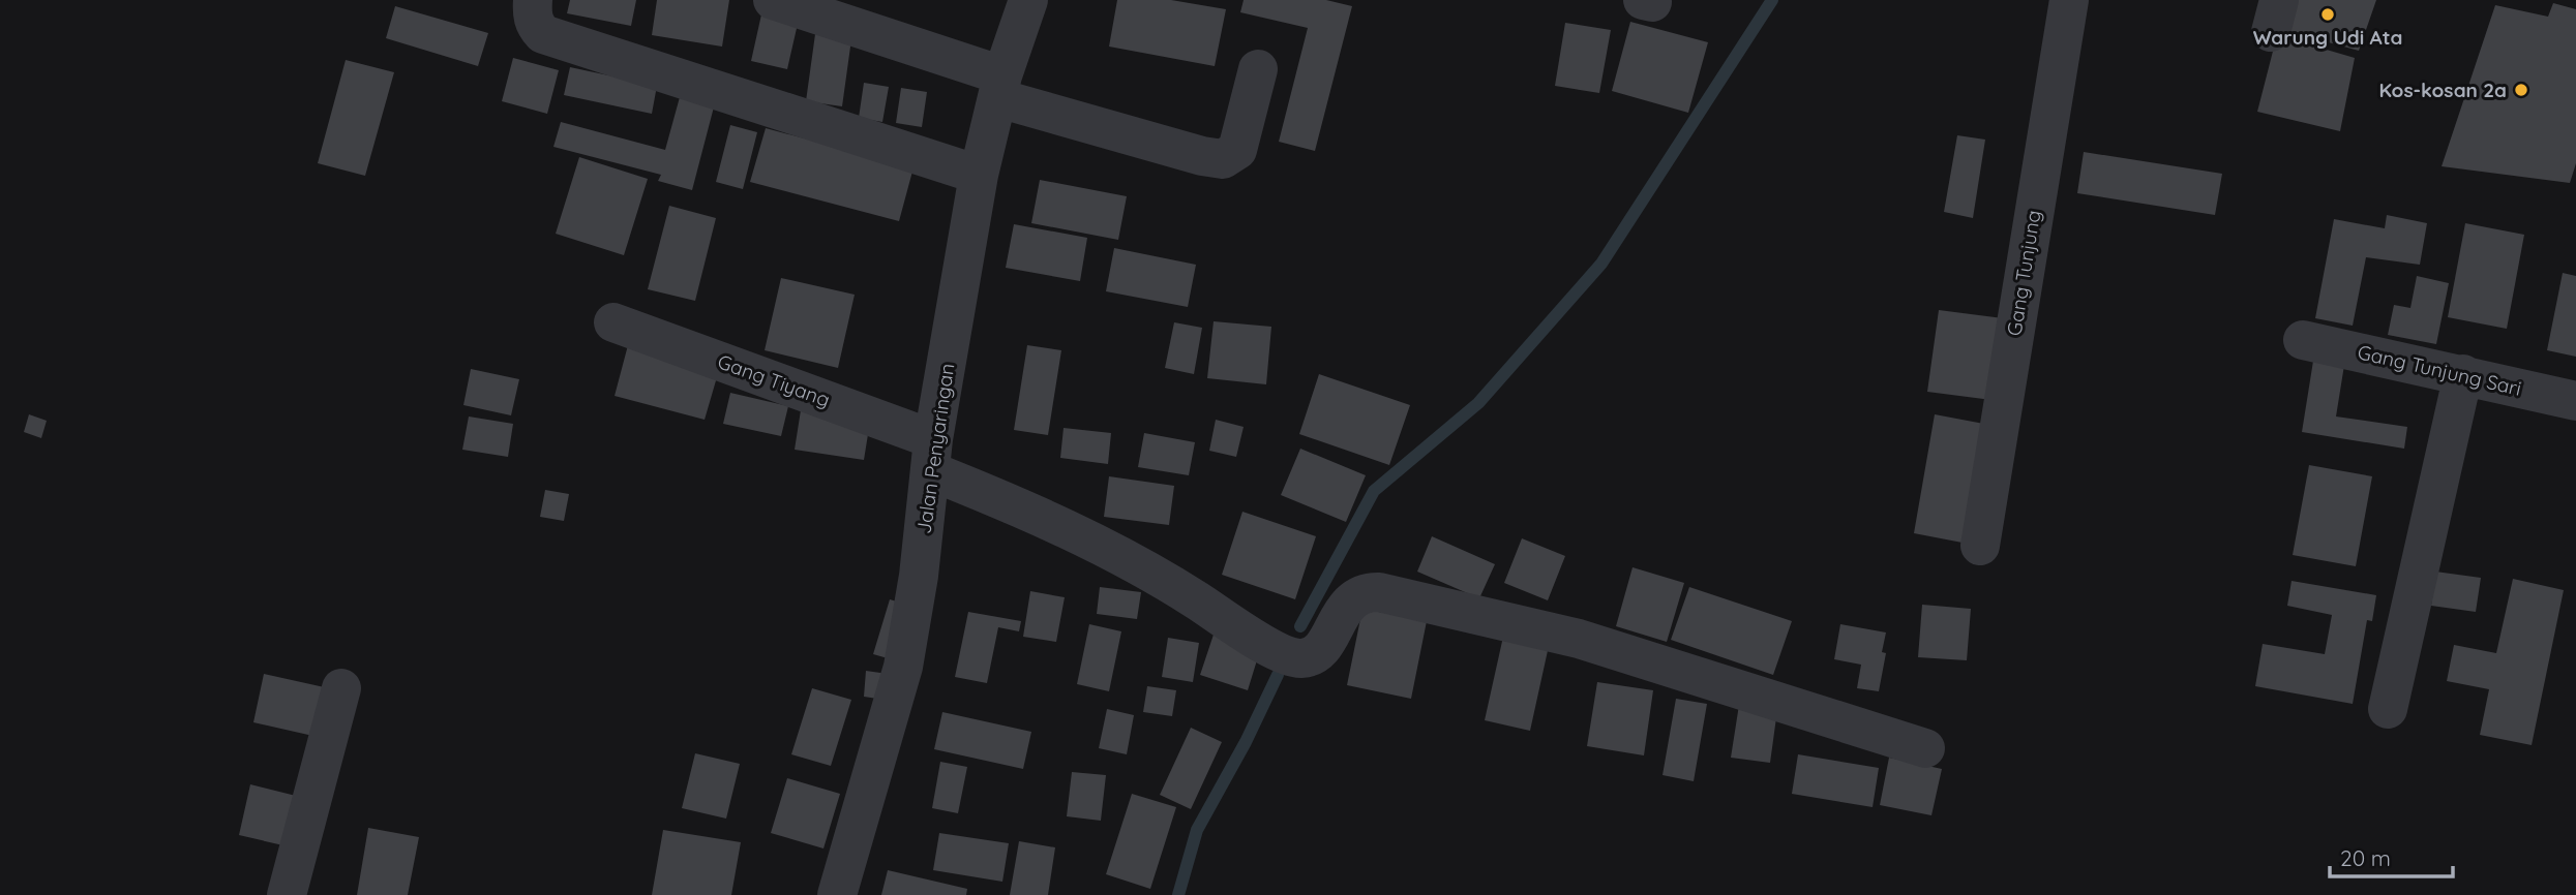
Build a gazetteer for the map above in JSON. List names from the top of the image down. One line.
{"streets":{"street":["Gang Tunjung","Gang Tunjung Sari","Gang Tiyang","Jalan Penyaringan"]},"crossings":[["Gang Tiyang","Jalan Penyaringan"]],"places":["Warung Udi Ata","Kos-kosan 2a"],"scale_bar":"20 m"}
